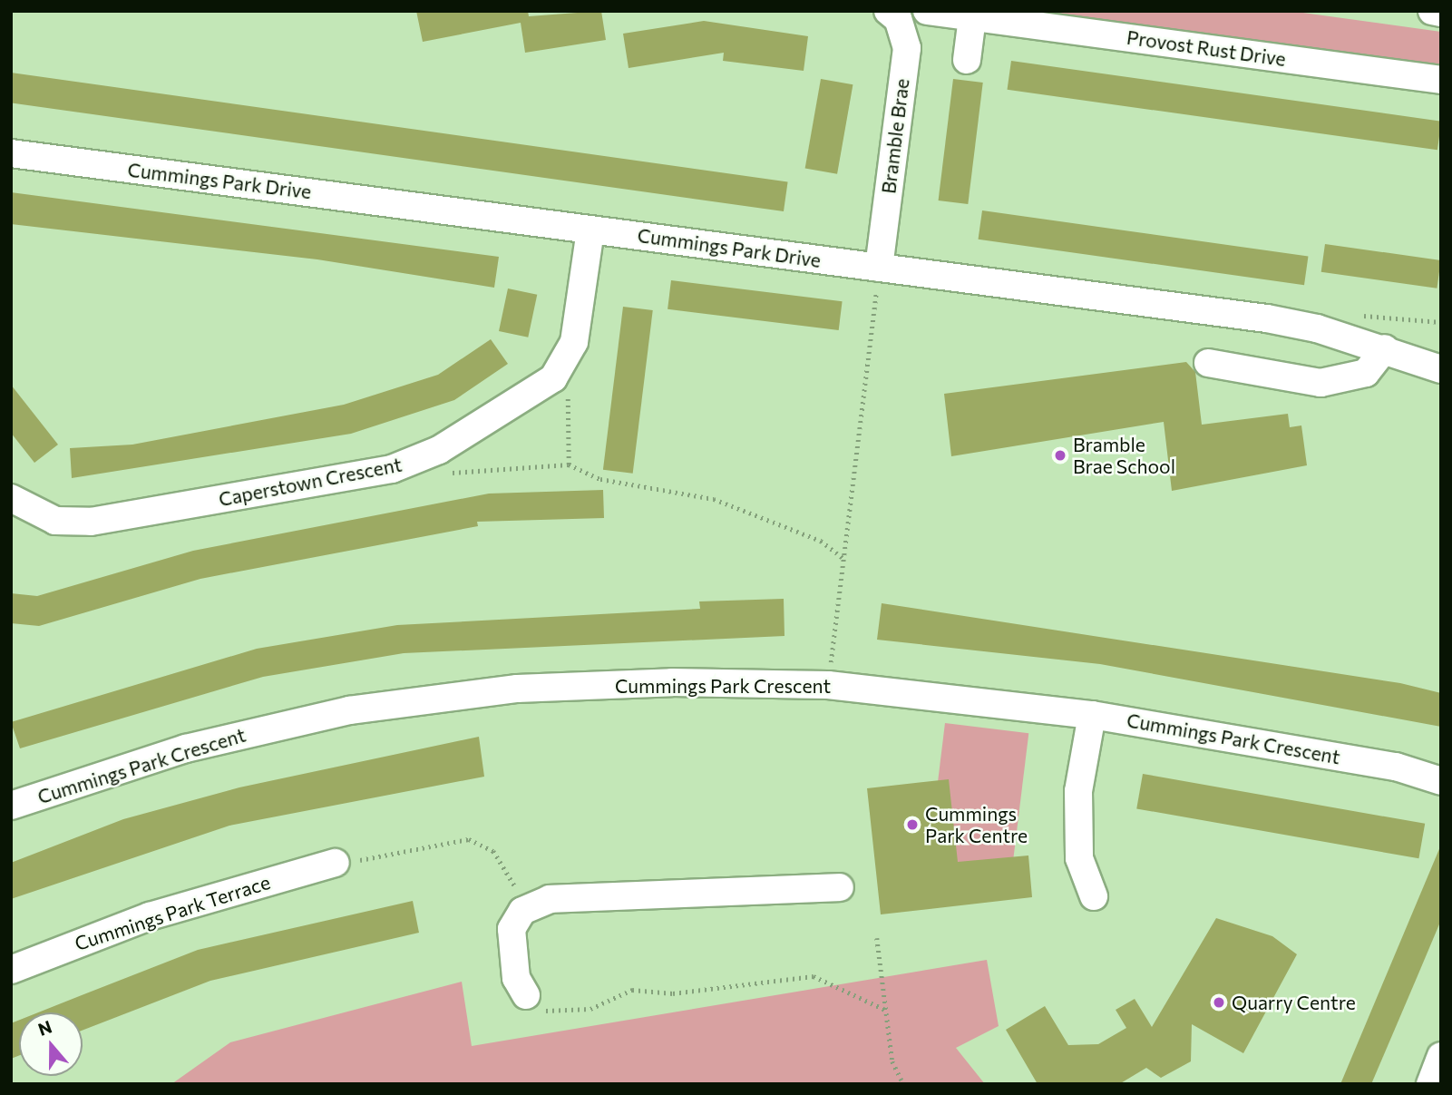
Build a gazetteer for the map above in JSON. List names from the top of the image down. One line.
{"streets":{"street":["Provost Rust Drive","Bramble Brae","Cummings Park Drive","Caperstown Crescent","Cummings Park Crescent","Cummings Park Terrace"]},"crossings":[["Bramble Brae","Cummings Park Drive"],["Cummings Park Drive","Caperstown Crescent"]],"places":["Bramble Brae School","Cummings Park Centre","Quarry Centre"],"north":"top"}
